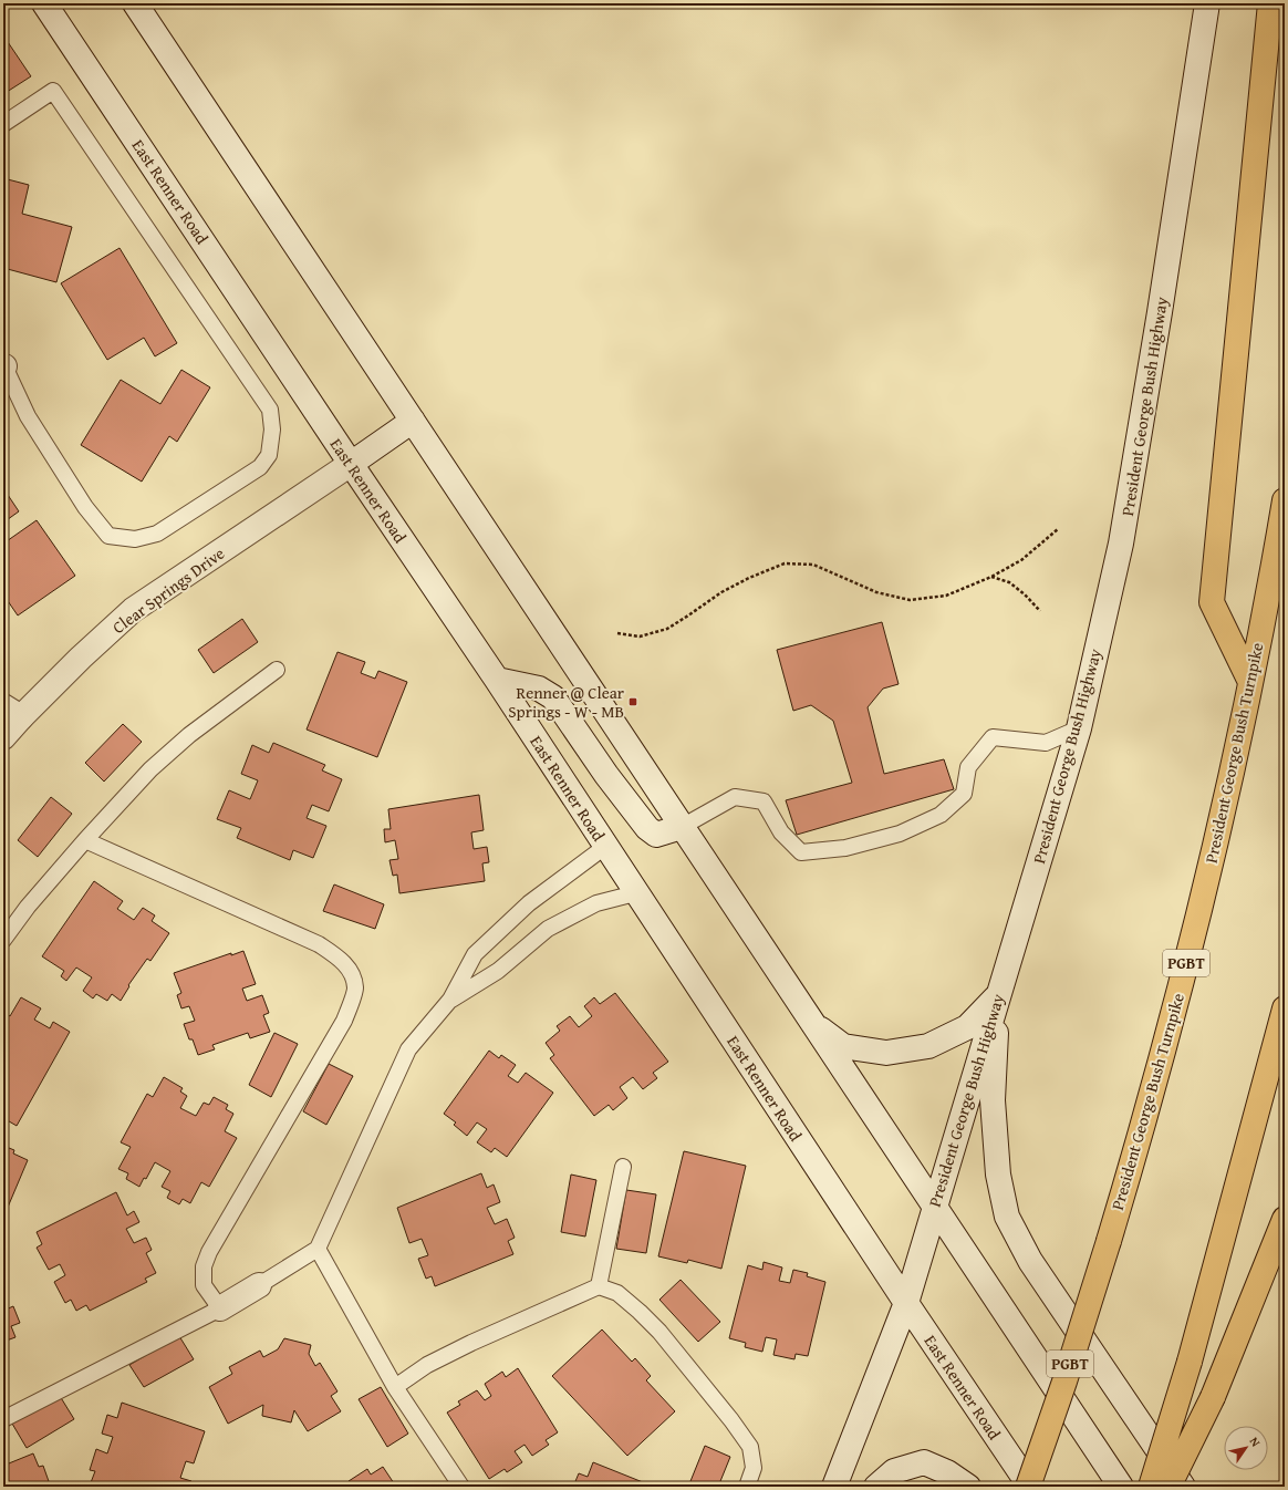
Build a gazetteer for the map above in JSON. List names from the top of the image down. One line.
{"streets":{"highway":["President George Bush Turnpike","PGBT"],"main road":["East Renner Road","President George Bush Highway","Clear Springs Drive"]},"crossings":[["East Renner Road","President George Bush Highway"],["East Renner Road","Clear Springs Drive"],["East Renner Road","President George Bush Turnpike"]],"places":{"transit":["Renner @ Clear Springs - W - MB"]},"north":"top right"}
